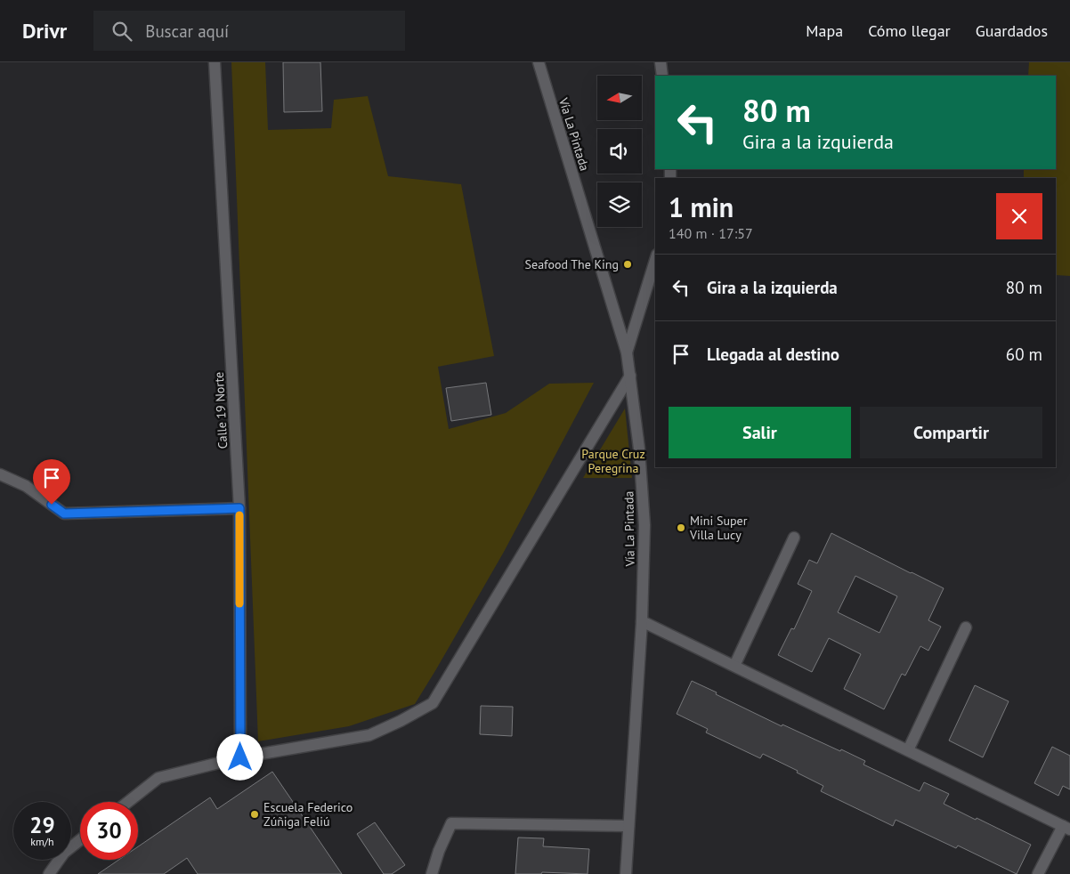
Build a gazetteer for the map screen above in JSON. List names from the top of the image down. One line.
{"streets":{"street":["Vía La Pintada","Calle 19 Norte"]},"parks":["Parque Cruz Peregrina"],"places":["Seafood The King","Mini Super Villa Lucy","Escuela Federico Zúñiga Feliú"],"north":"left","page":{"header":"Drivr","search":"Buscar aquí","nav":["Mapa","Cómo llegar","Guardados"],"turn":["80 m","Gira a la izquierda"],"heading":["1 min","140 m · 17:57"],"list":[{"name":"Gira a la izquierda","value":"80 m"},{"name":"Llegada al destino","value":"60 m"}],"buttons":["Salir","Compartir"],"speed":"29 km/h","limit":"30"}}
